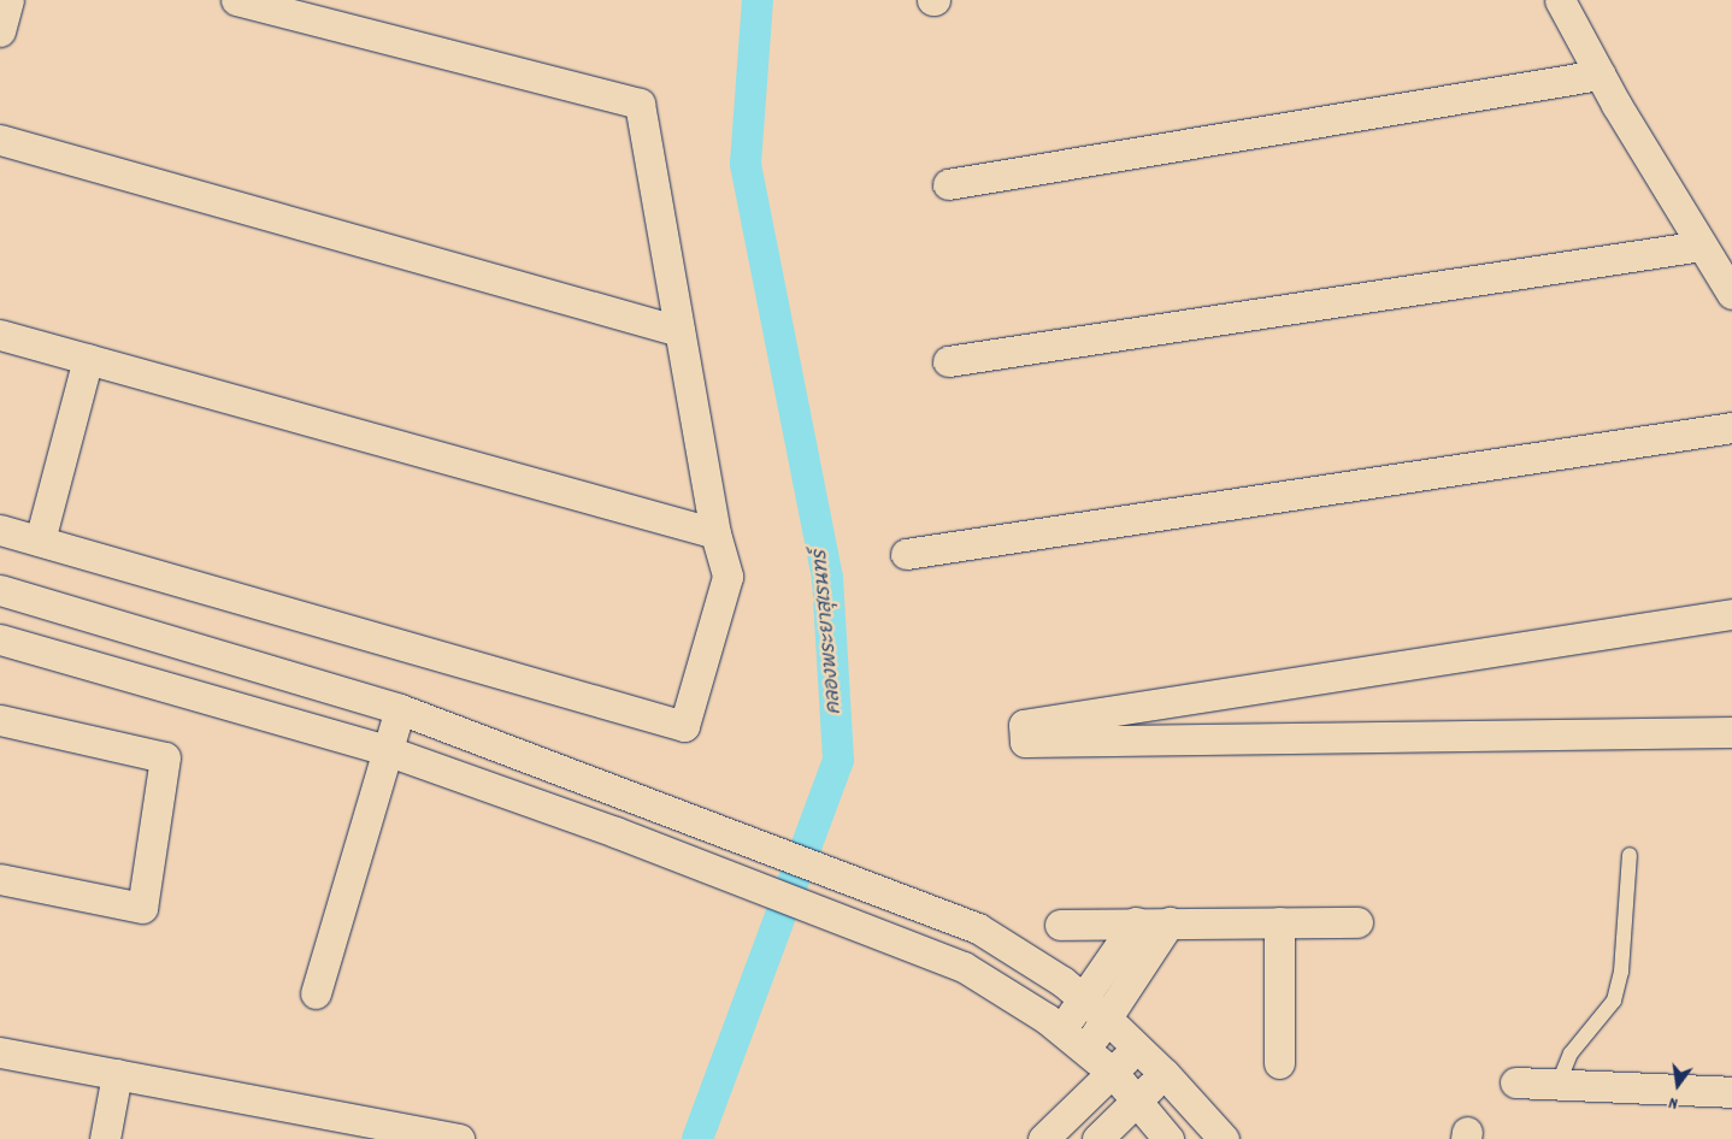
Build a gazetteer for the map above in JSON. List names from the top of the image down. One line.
{"water":["คลองพระยาสุเรนทร์"],"north":"bottom"}
